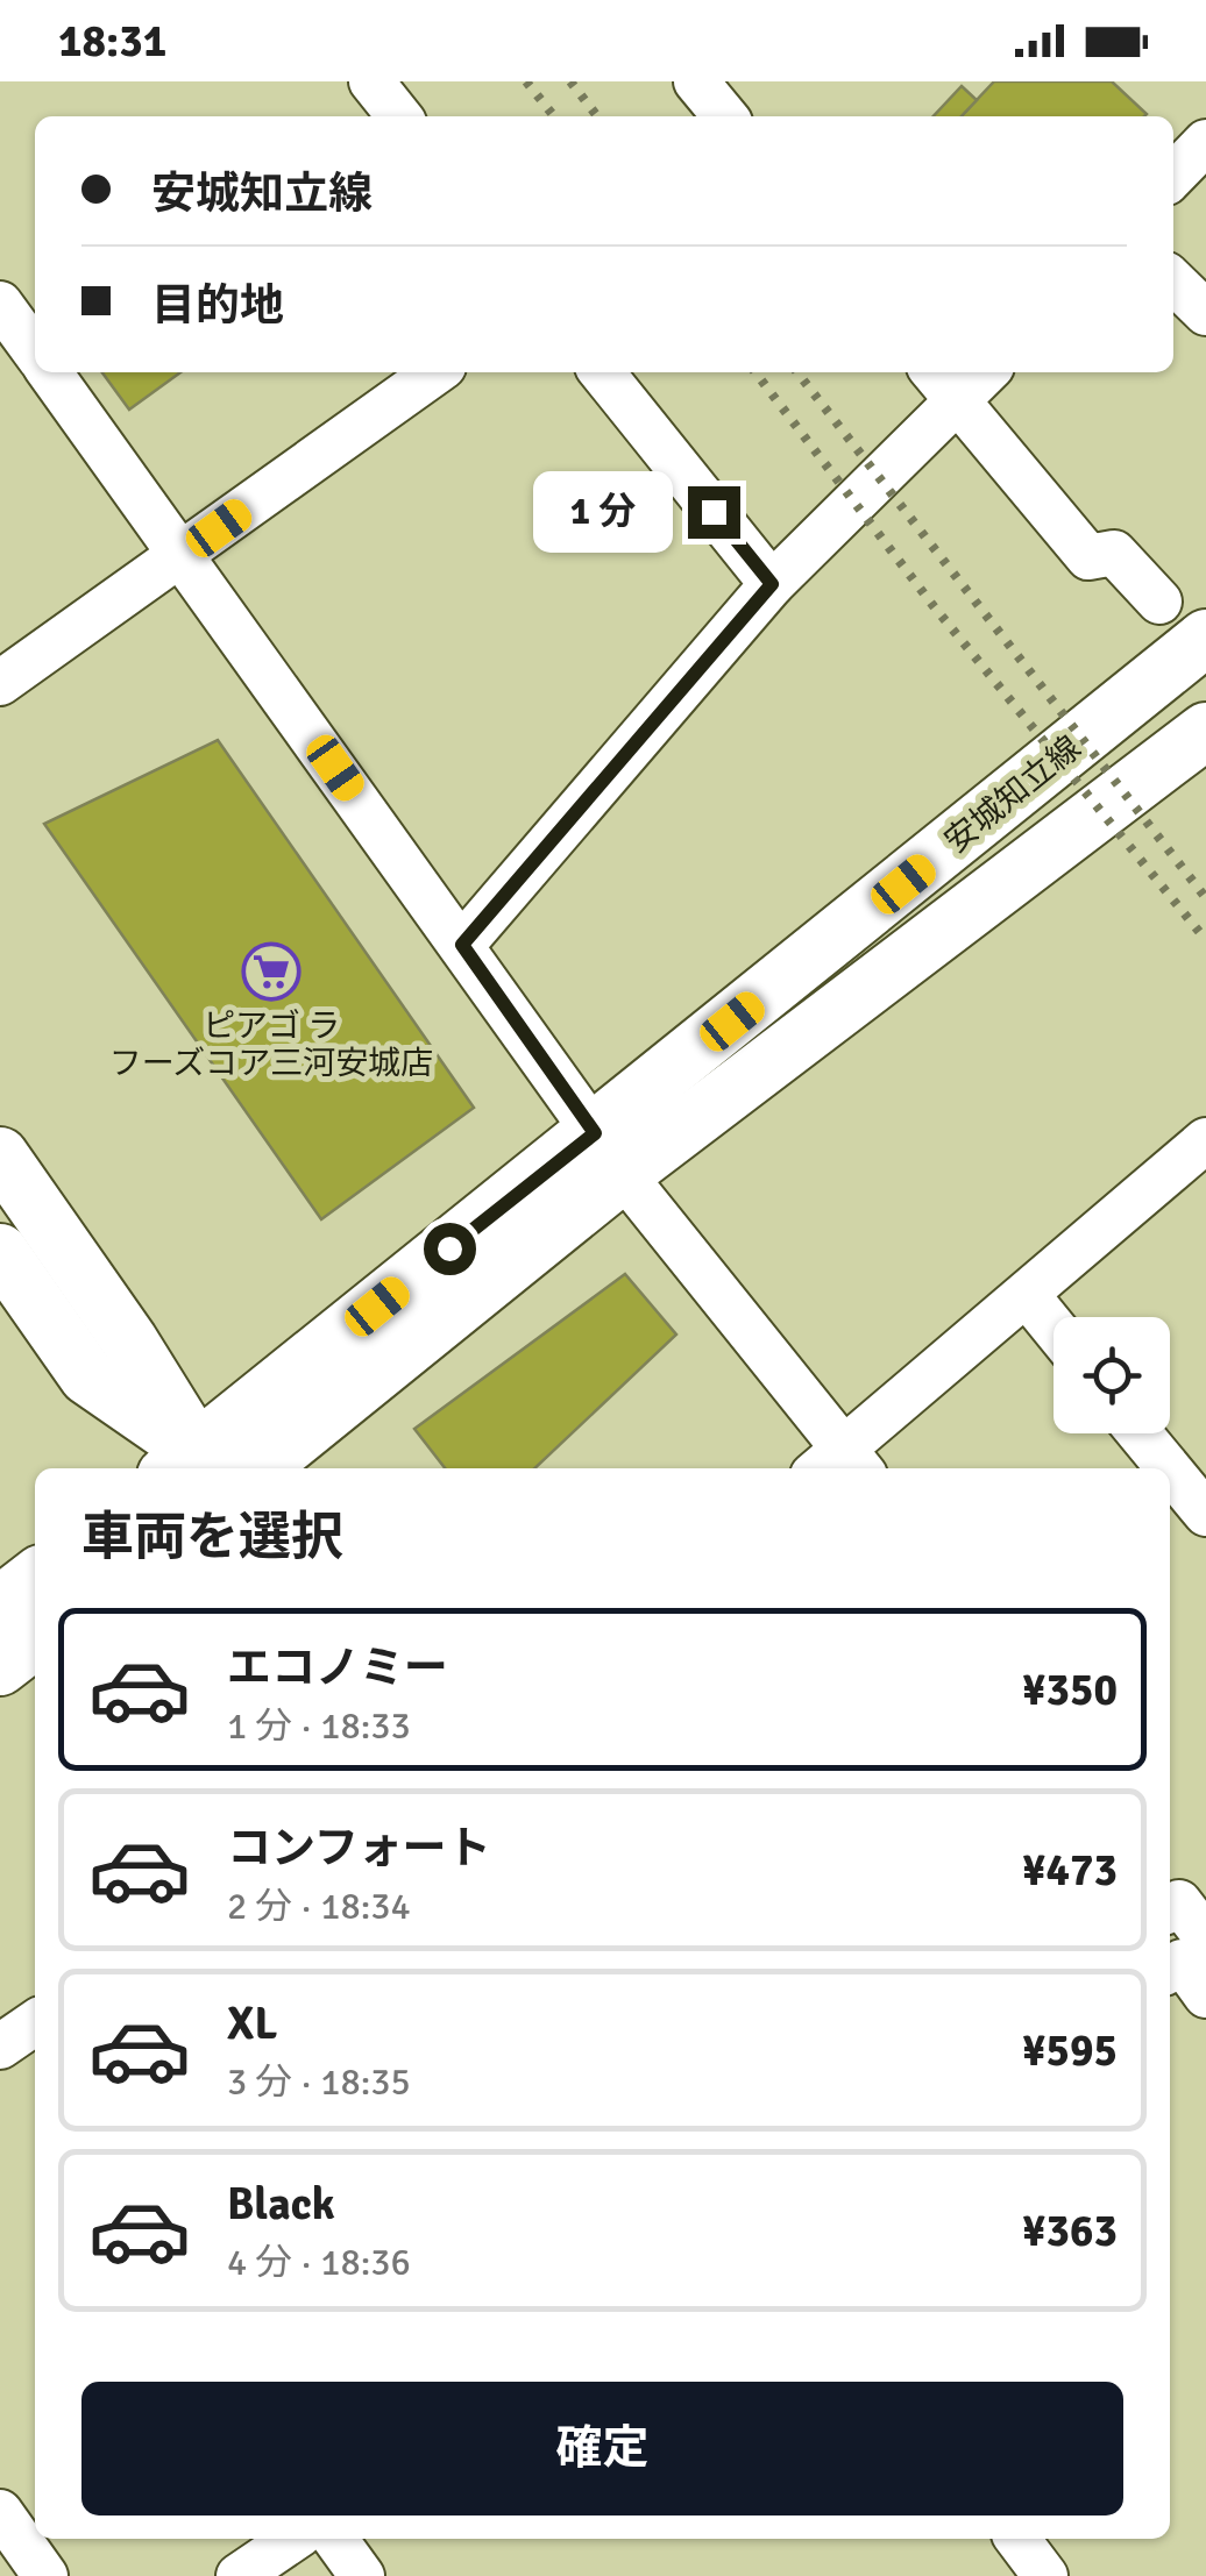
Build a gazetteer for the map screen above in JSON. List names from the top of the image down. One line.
{"streets":{"main road":["安城知立線"]},"places":{"supermarket":["ピアゴ ラ フーズコア三河安城店"]},"page":{"status":"18:31","banner":["安城知立線","目的地"],"bubble":"1 分","heading":"車両を選択","list":[{"name":"エコノミー","note":"1 分 · 18:33","value":"¥350"},{"name":"コンフォート","note":"2 分 · 18:34","value":"¥473"},{"name":"XL","note":"3 分 · 18:35","value":"¥595"},{"name":"Black","note":"4 分 · 18:36","value":"¥363"}],"buttons":"確定"}}
